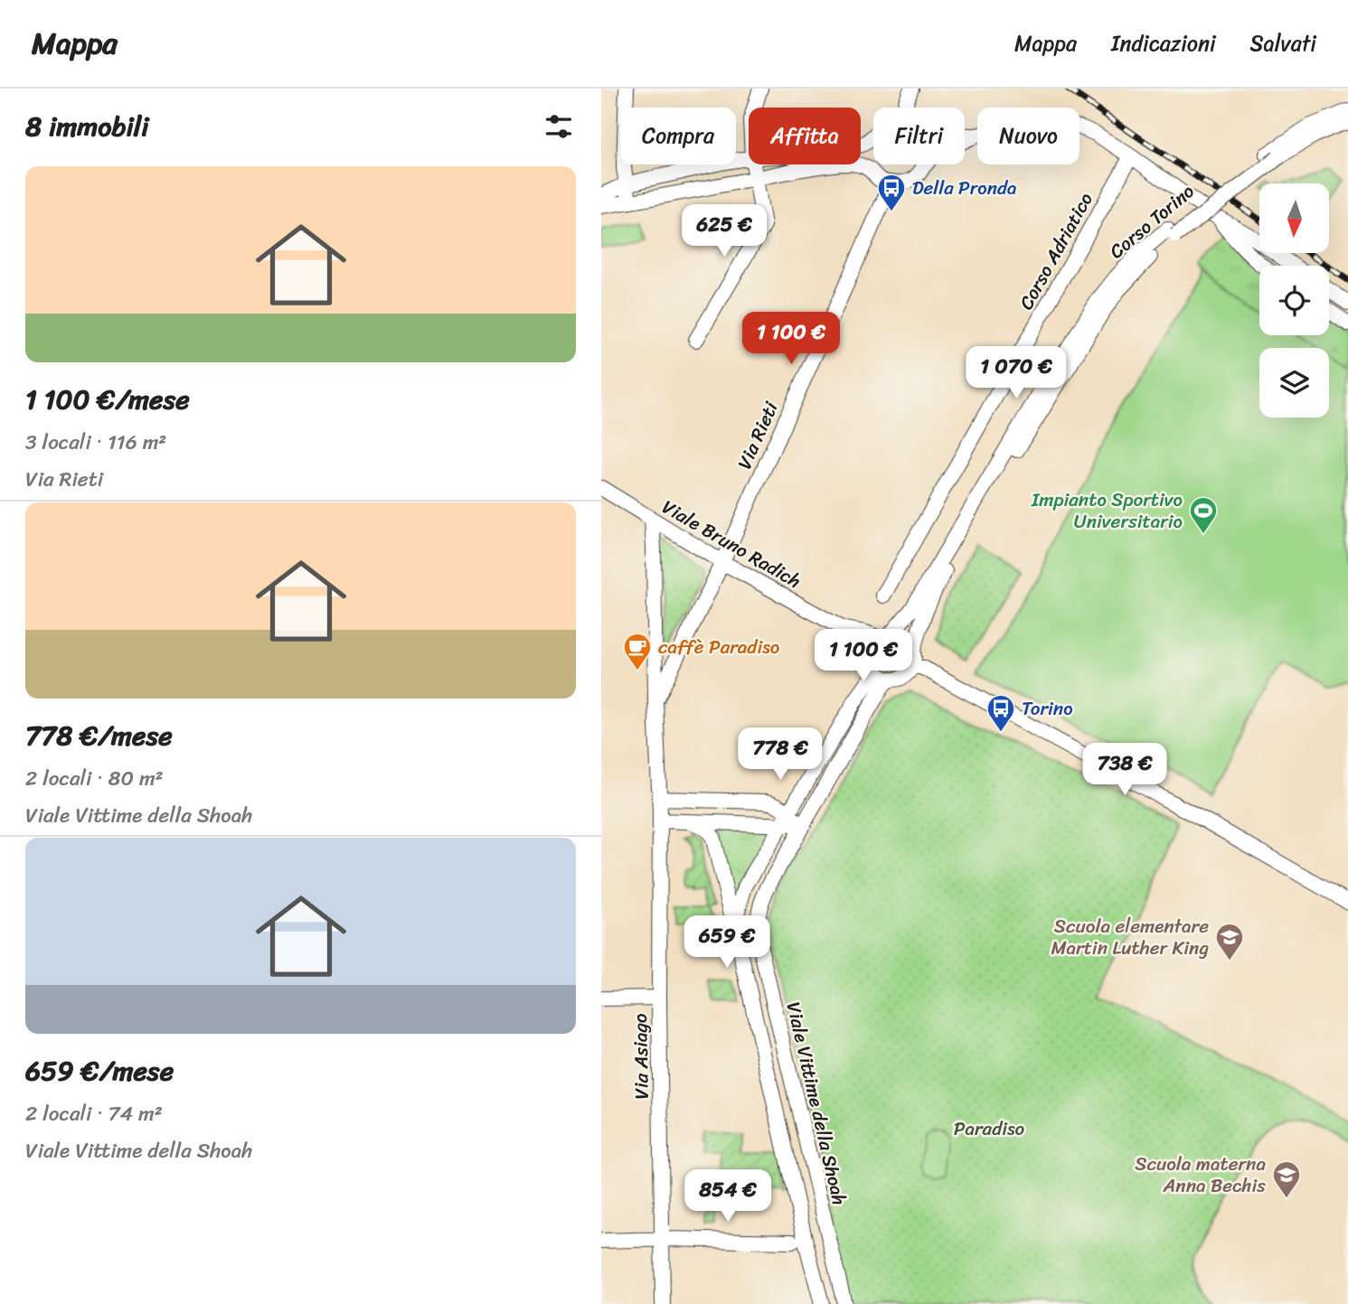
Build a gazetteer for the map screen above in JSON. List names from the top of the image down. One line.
{"streets":{"street":["Corso Torino","Corso Adriatico","Via Rieti","Viale Bruno Radich","Via Asiago","Viale Vittime della Shoah"]},"crossings":[["Corso Torino","Viale Bruno Radich"],["Corso Torino","Viale Vittime della Shoah"],["Via Rieti","Viale Bruno Radich"],["Via Rieti","Via Asiago"],["Viale Bruno Radich","Viale Vittime della Shoah"]],"parks":["Paradiso"],"places":{"bus stop":["Della Pronda","Torino"],"sports":["Impianto Sportivo Universitario"],"cafe":["caffè Paradiso"],"school or university":["Scuola elementare Martin Luther King","Scuola materna Anna Bechis"]},"north":"bottom","page":{"header":"Mappa","nav":["Mappa","Indicazioni","Salvati"],"heading":"8 immobili","chip":["Compra","Affitta","Filtri","Nuovo"],"list":[{"name":"1 100 €/mese","note":"3 locali · 116 m² · Via Rieti"},{"name":"778 €/mese","note":"2 locali · 80 m² · Viale Vittime della Shoah"},{"name":"659 €/mese","note":"2 locali · 74 m² · Viale Vittime della Shoah"}],"price":["625 €","1 100 €","1 070 €","1 100 €","778 €","738 €","659 €","854 €"]}}
